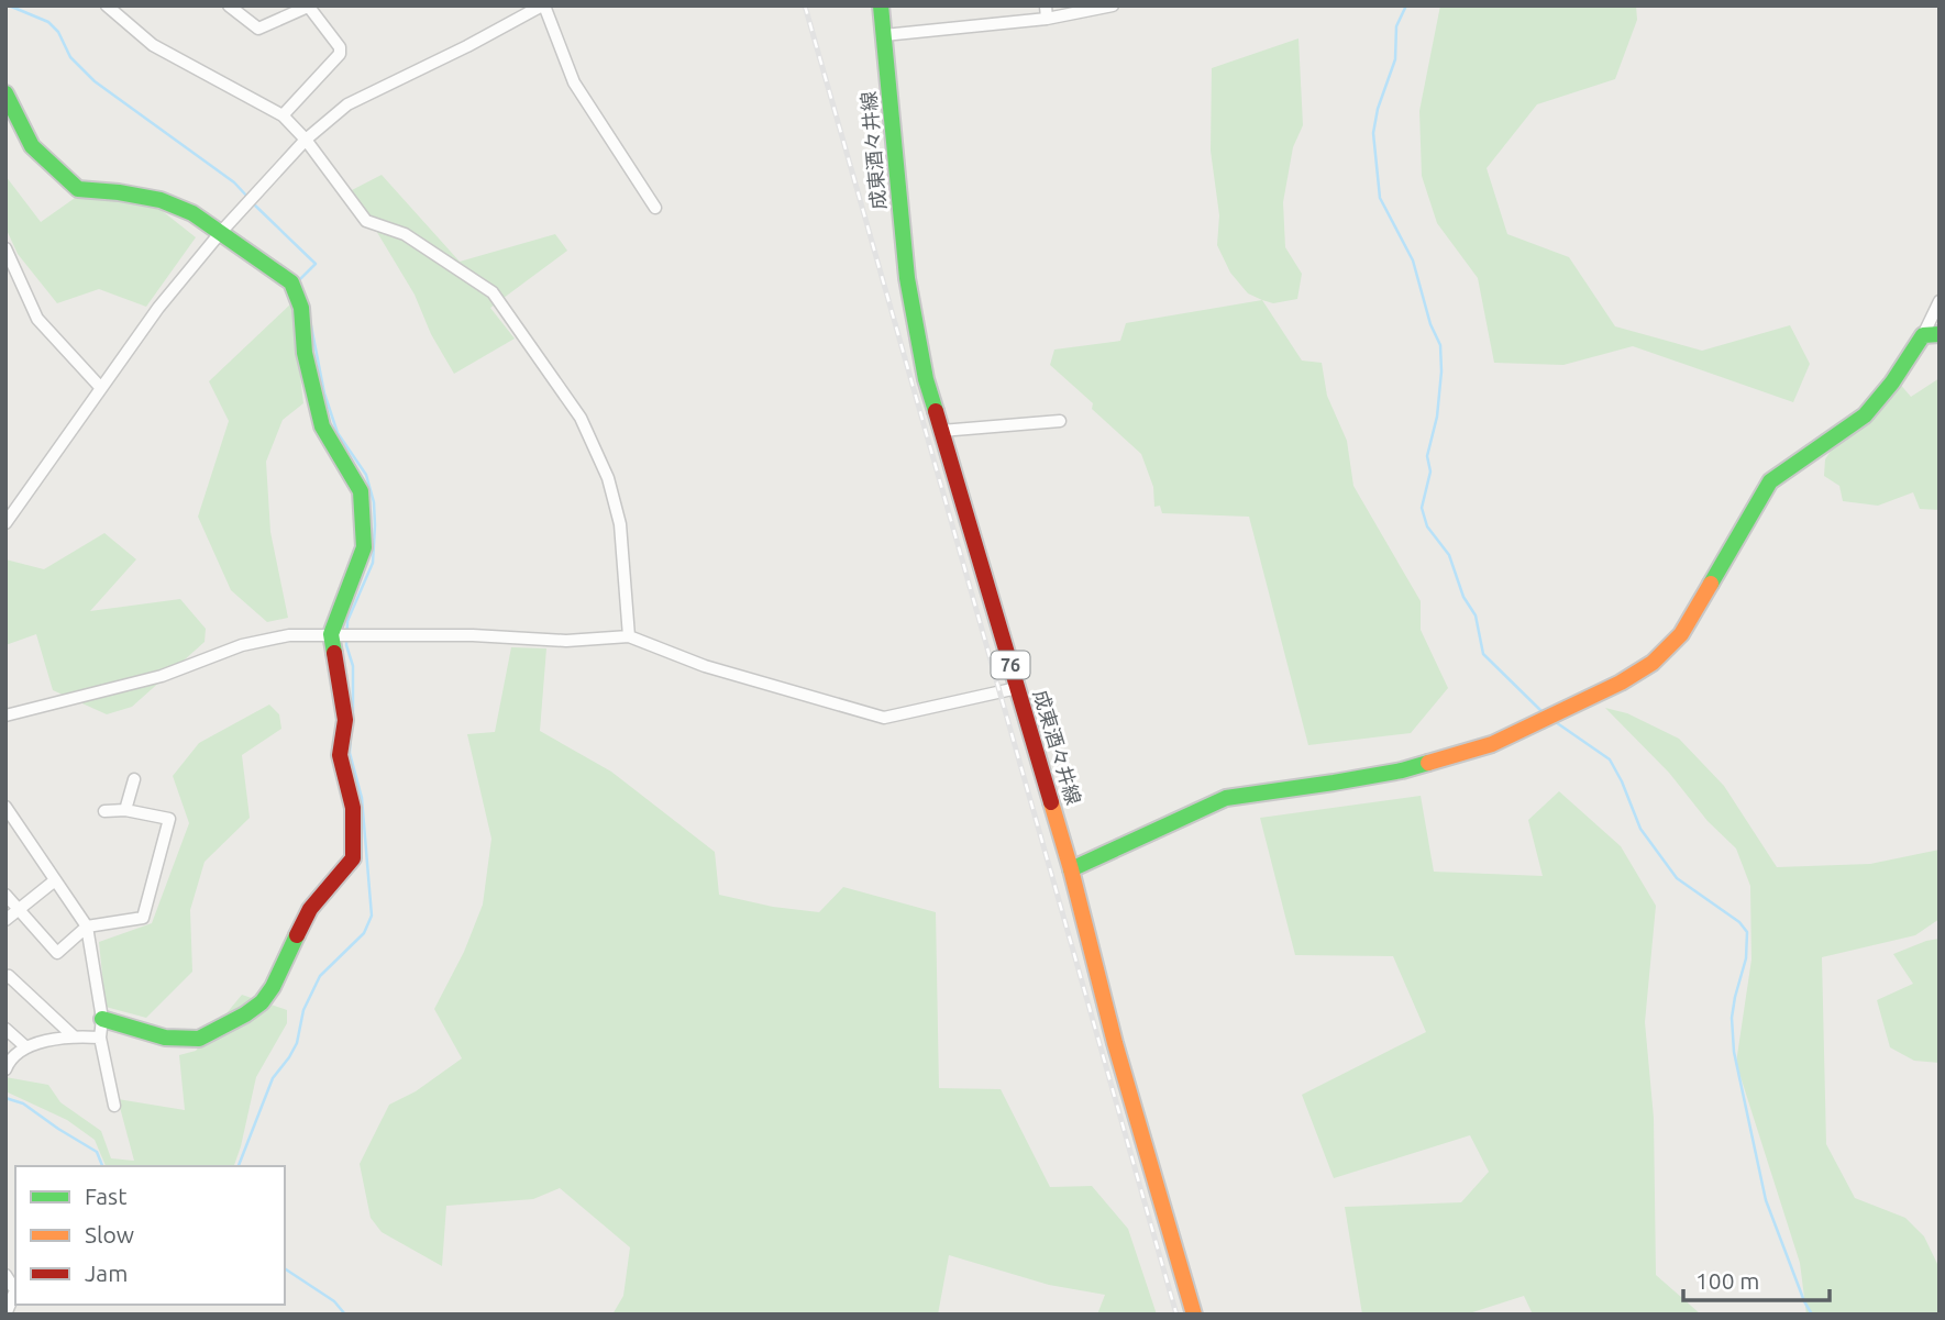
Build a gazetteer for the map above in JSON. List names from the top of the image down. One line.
{"streets":{"street":["成東酒々井線","76"]},"legend":["Fast","Slow","Jam"],"scale_bar":"100 m"}
